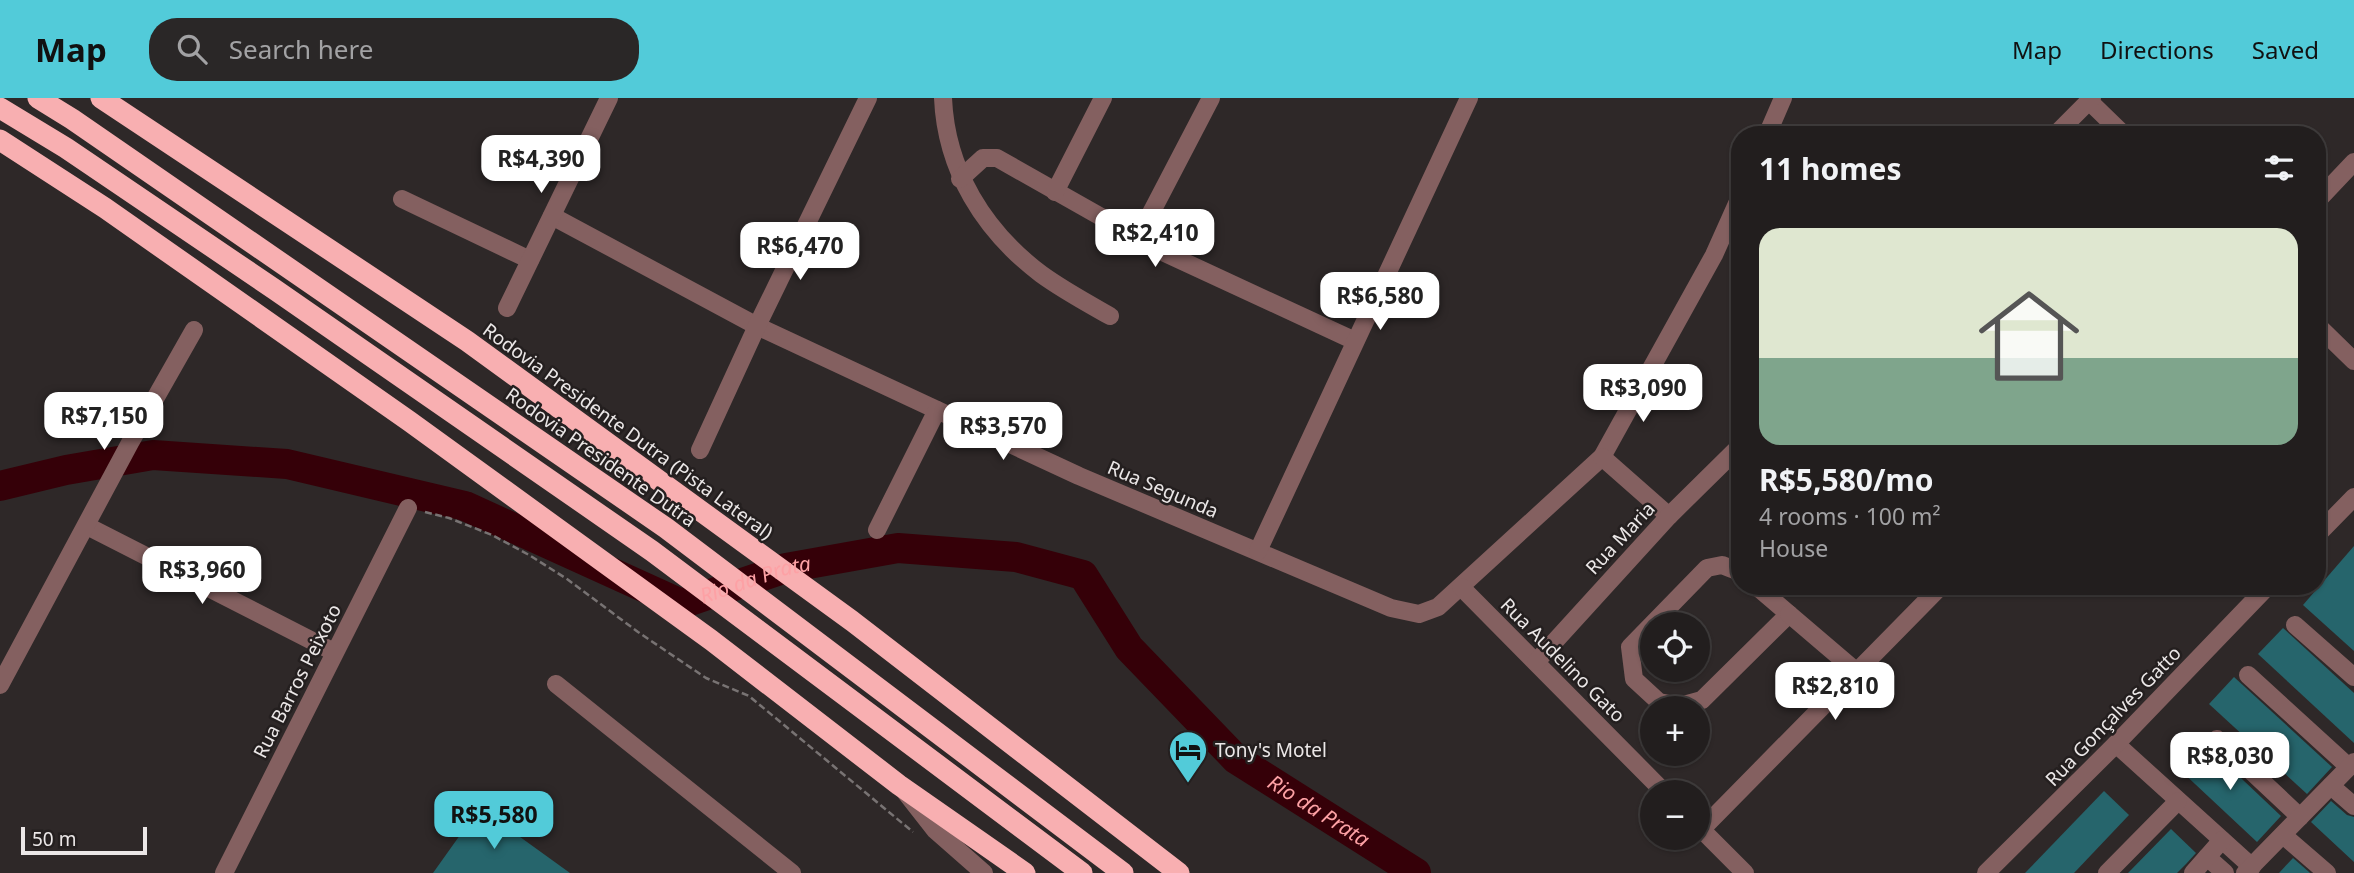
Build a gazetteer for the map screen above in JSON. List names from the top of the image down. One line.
{"streets":{"highway":["Rodovia Presidente Dutra (Pista Lateral)","Rodovia Presidente Dutra"],"street":["Rua Segunda","Rua Maria","Rua Audelino Gato","Rua Barros Peixoto","Rua Gonçalves Gatto"]},"crossings":[["Rua Segunda","Rua Audelino Gato"],["Rua Maria","Rua Audelino Gato"]],"water":["Rio da Prata"],"places":{"hotel":["Tony's Motel"]},"scale_bar":"50 m","page":{"header":"Map","search":"Search here","nav":["Map","Directions","Saved"],"heading":"11 homes","price":["R$4,390","R$2,410","R$6,470","R$6,580","R$3,090","R$7,150","R$3,570","R$3,960","R$2,810","R$8,030","R$5,580"],"list":[{"name":"R$5,580/mo","note":"4 rooms · 100 m² · House"}],"map_buttons":["+","−"],"scale":"50 m"}}
